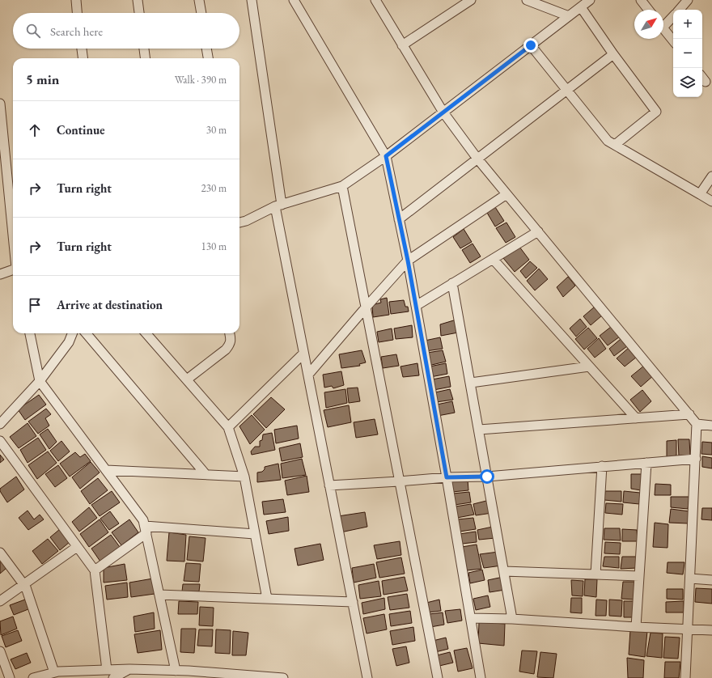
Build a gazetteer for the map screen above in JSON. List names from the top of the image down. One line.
{"north":"top right","page":{"map_buttons":["+","−"],"search":"Search here","heading":["5 min","Walk · 390 m"],"list":[["Continue","30 m"],["Turn right","230 m"],["Turn right","130 m"],"Arrive at destination"]}}
